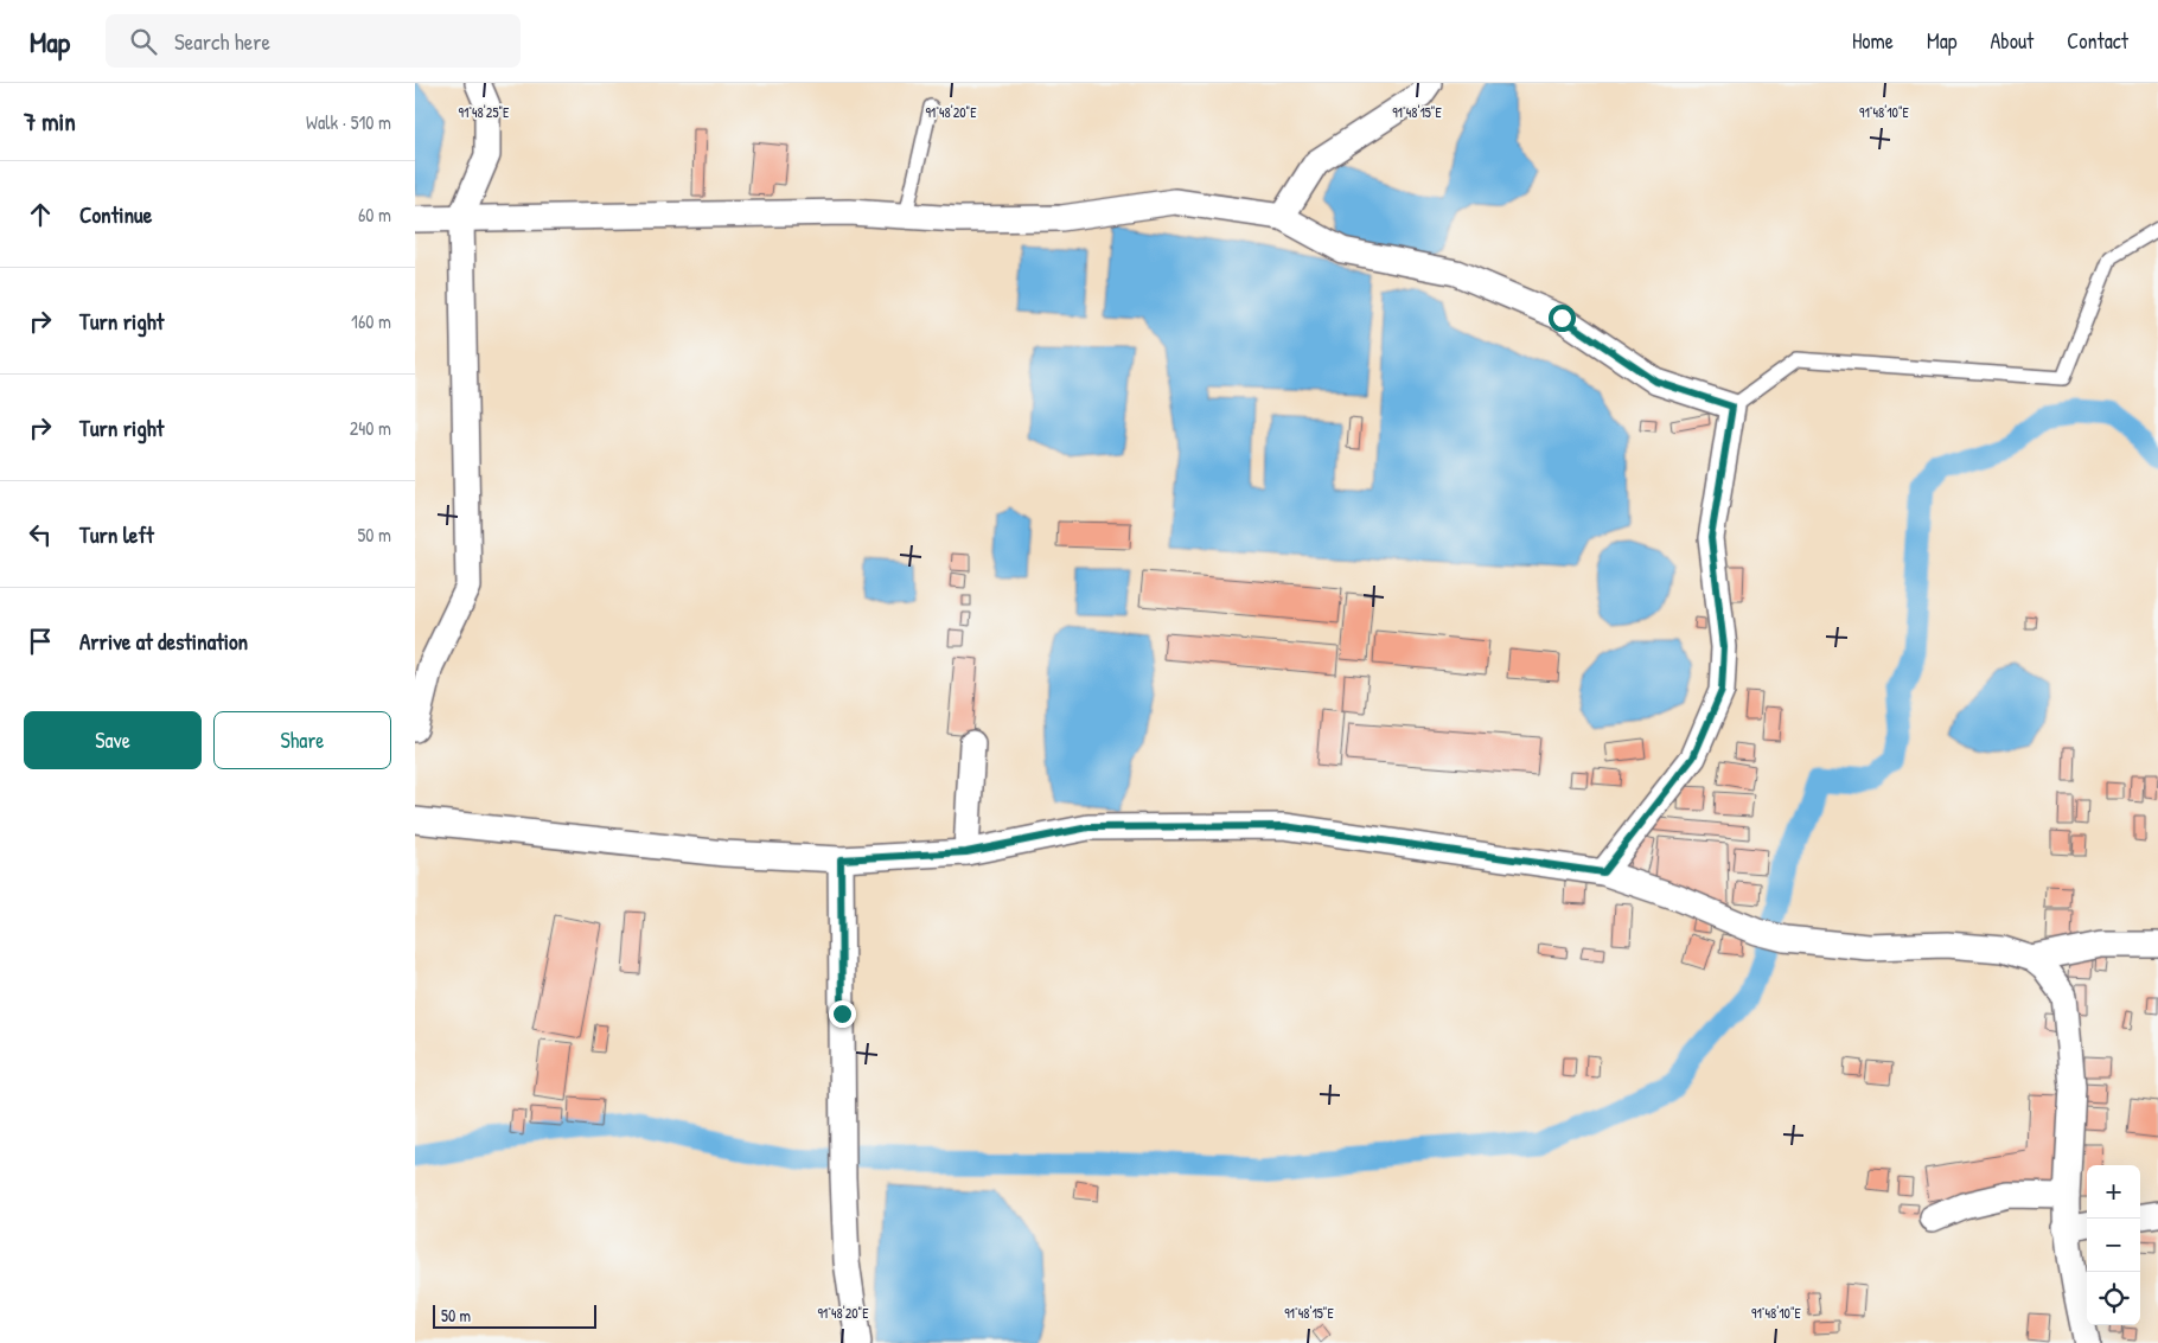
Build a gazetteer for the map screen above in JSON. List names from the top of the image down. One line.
{"scale_bar":"50 m","page":{"header":"Map","search":"Search here","nav":["Home","Map","About","Contact"],"heading":["7 min","Walk · 510 m"],"list":[["Continue","60 m"],["Turn right","160 m"],["Turn right","240 m"],["Turn left","50 m"],"Arrive at destination"],"buttons":["Save","Share"],"map_buttons":["+","−"],"scale":"50 m"},"coordinates":["91°48'25\"E","91°48'20\"E","91°48'15\"E","91°48'10\"E"]}
